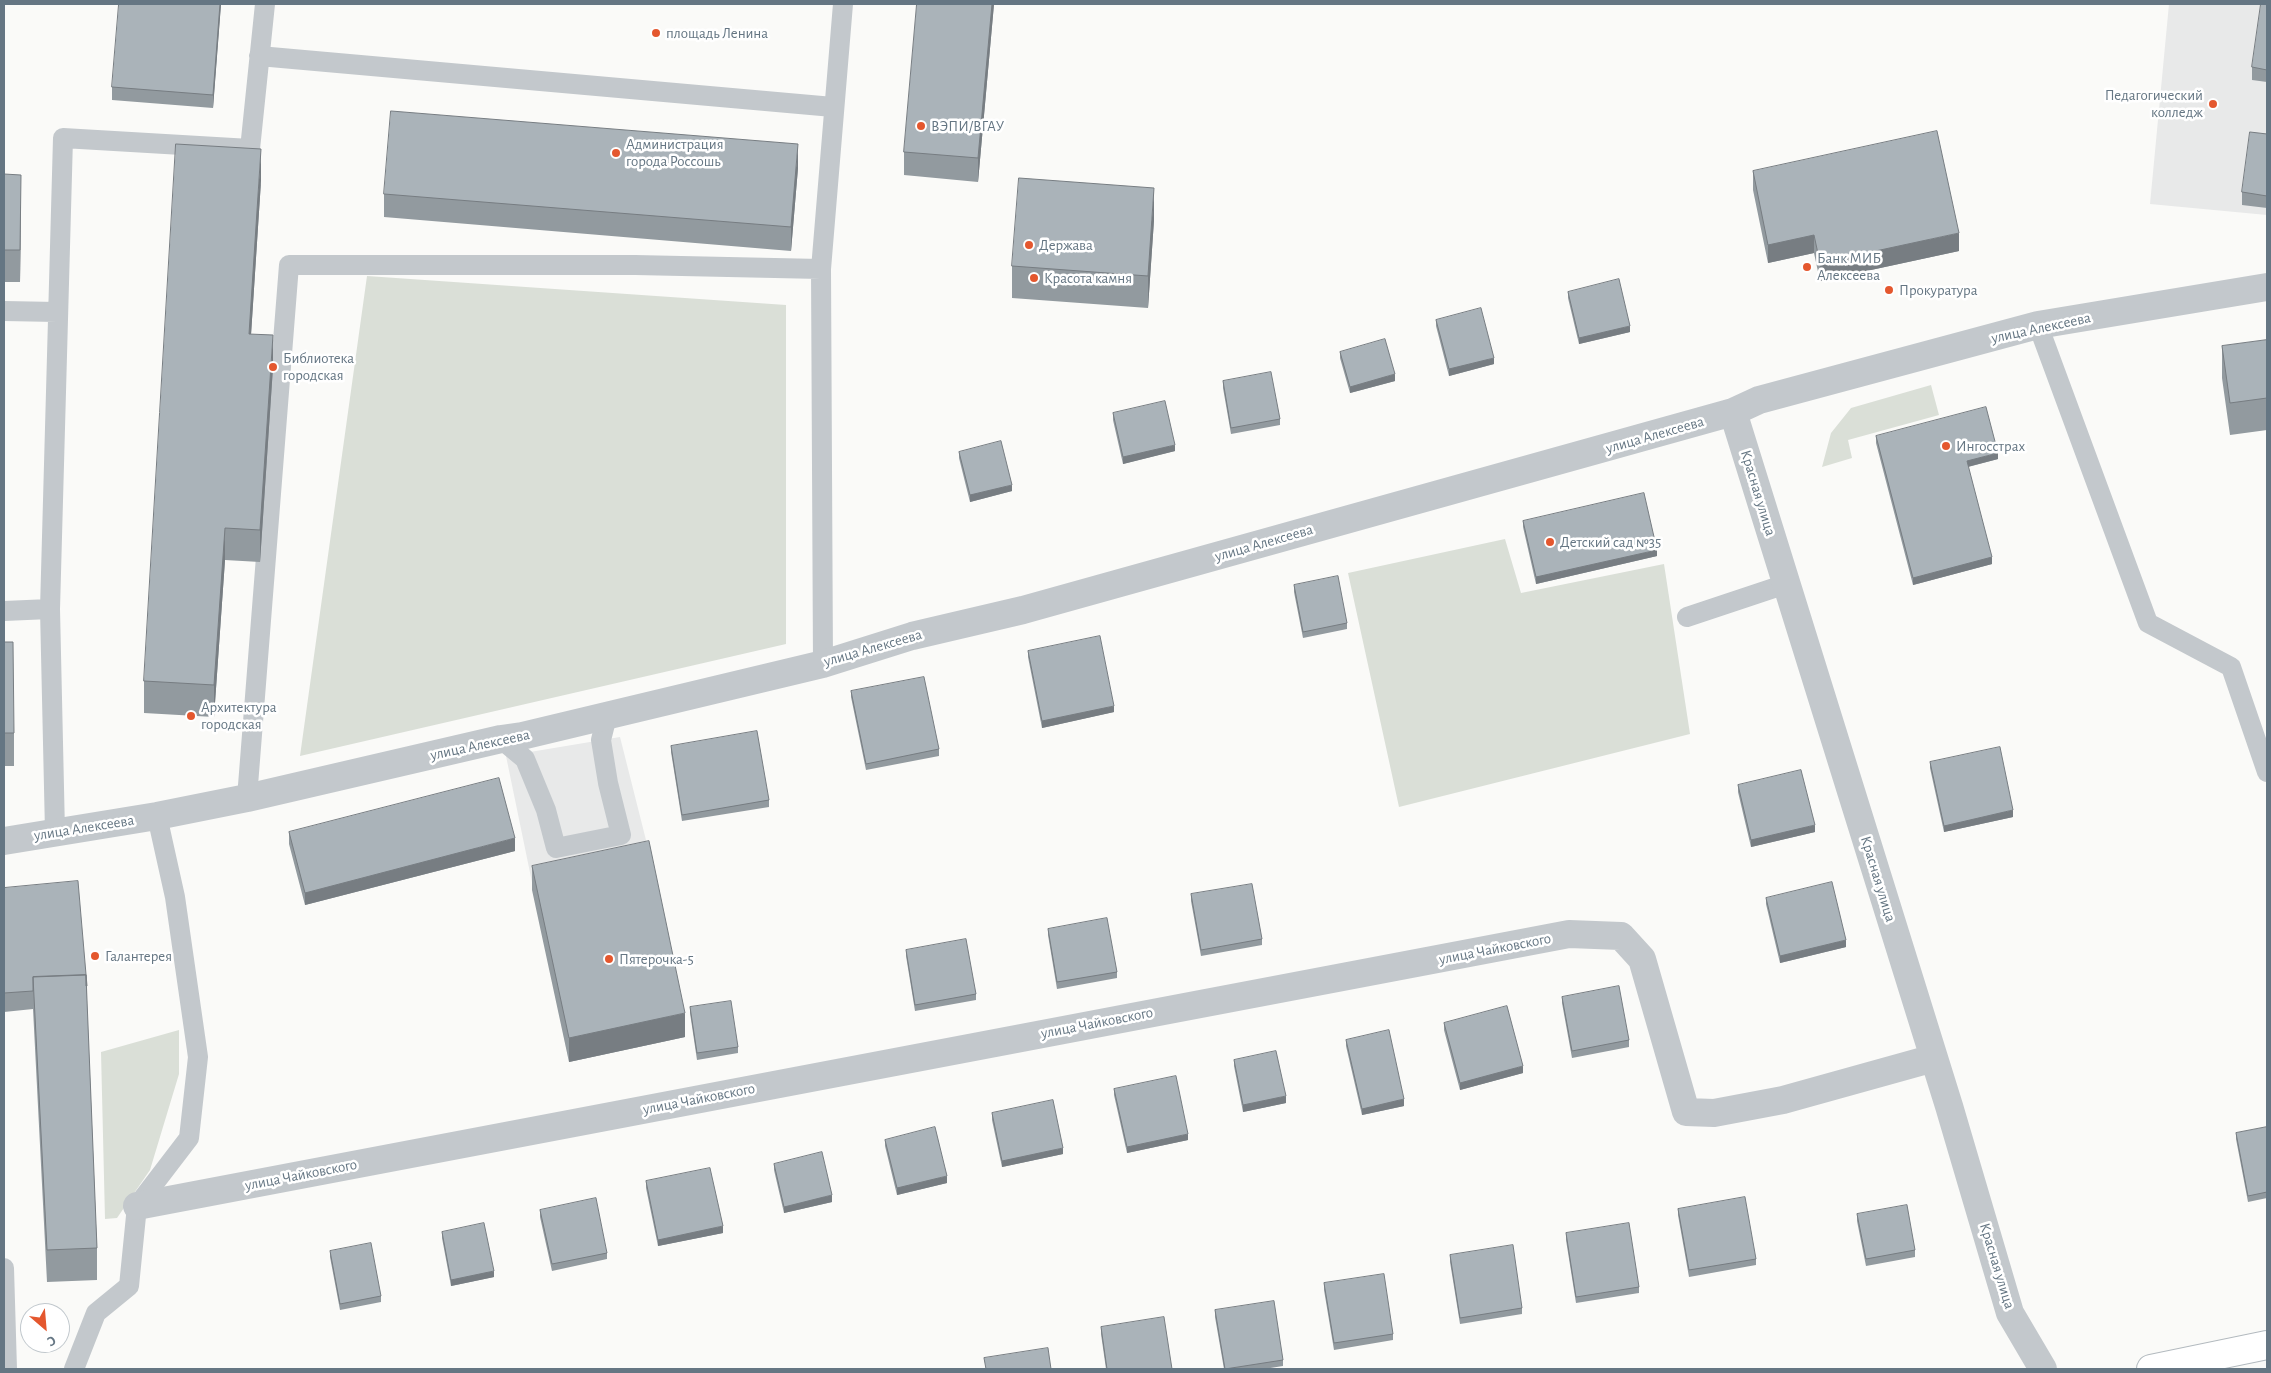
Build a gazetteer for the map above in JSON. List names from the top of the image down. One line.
{"streets":{"street":["улица Алексеева","Красная улица","улица Чайковского"]},"crossings":[["улица Алексеева","Красная улица"],["Красная улица","улица Чайковского"]],"places":["площадь Ленина","Педагогический колледж","ВЭПИ/ВГАУ","Администрация города Россошь","Держава","Банк МИБ Алексеева","Красота камня","Прокуратура","Библиотека городская","Ингосстрах","Детский сад №35","Архитектура городская","Галантерея","Пятерочка-5"],"north":"bottom right"}
